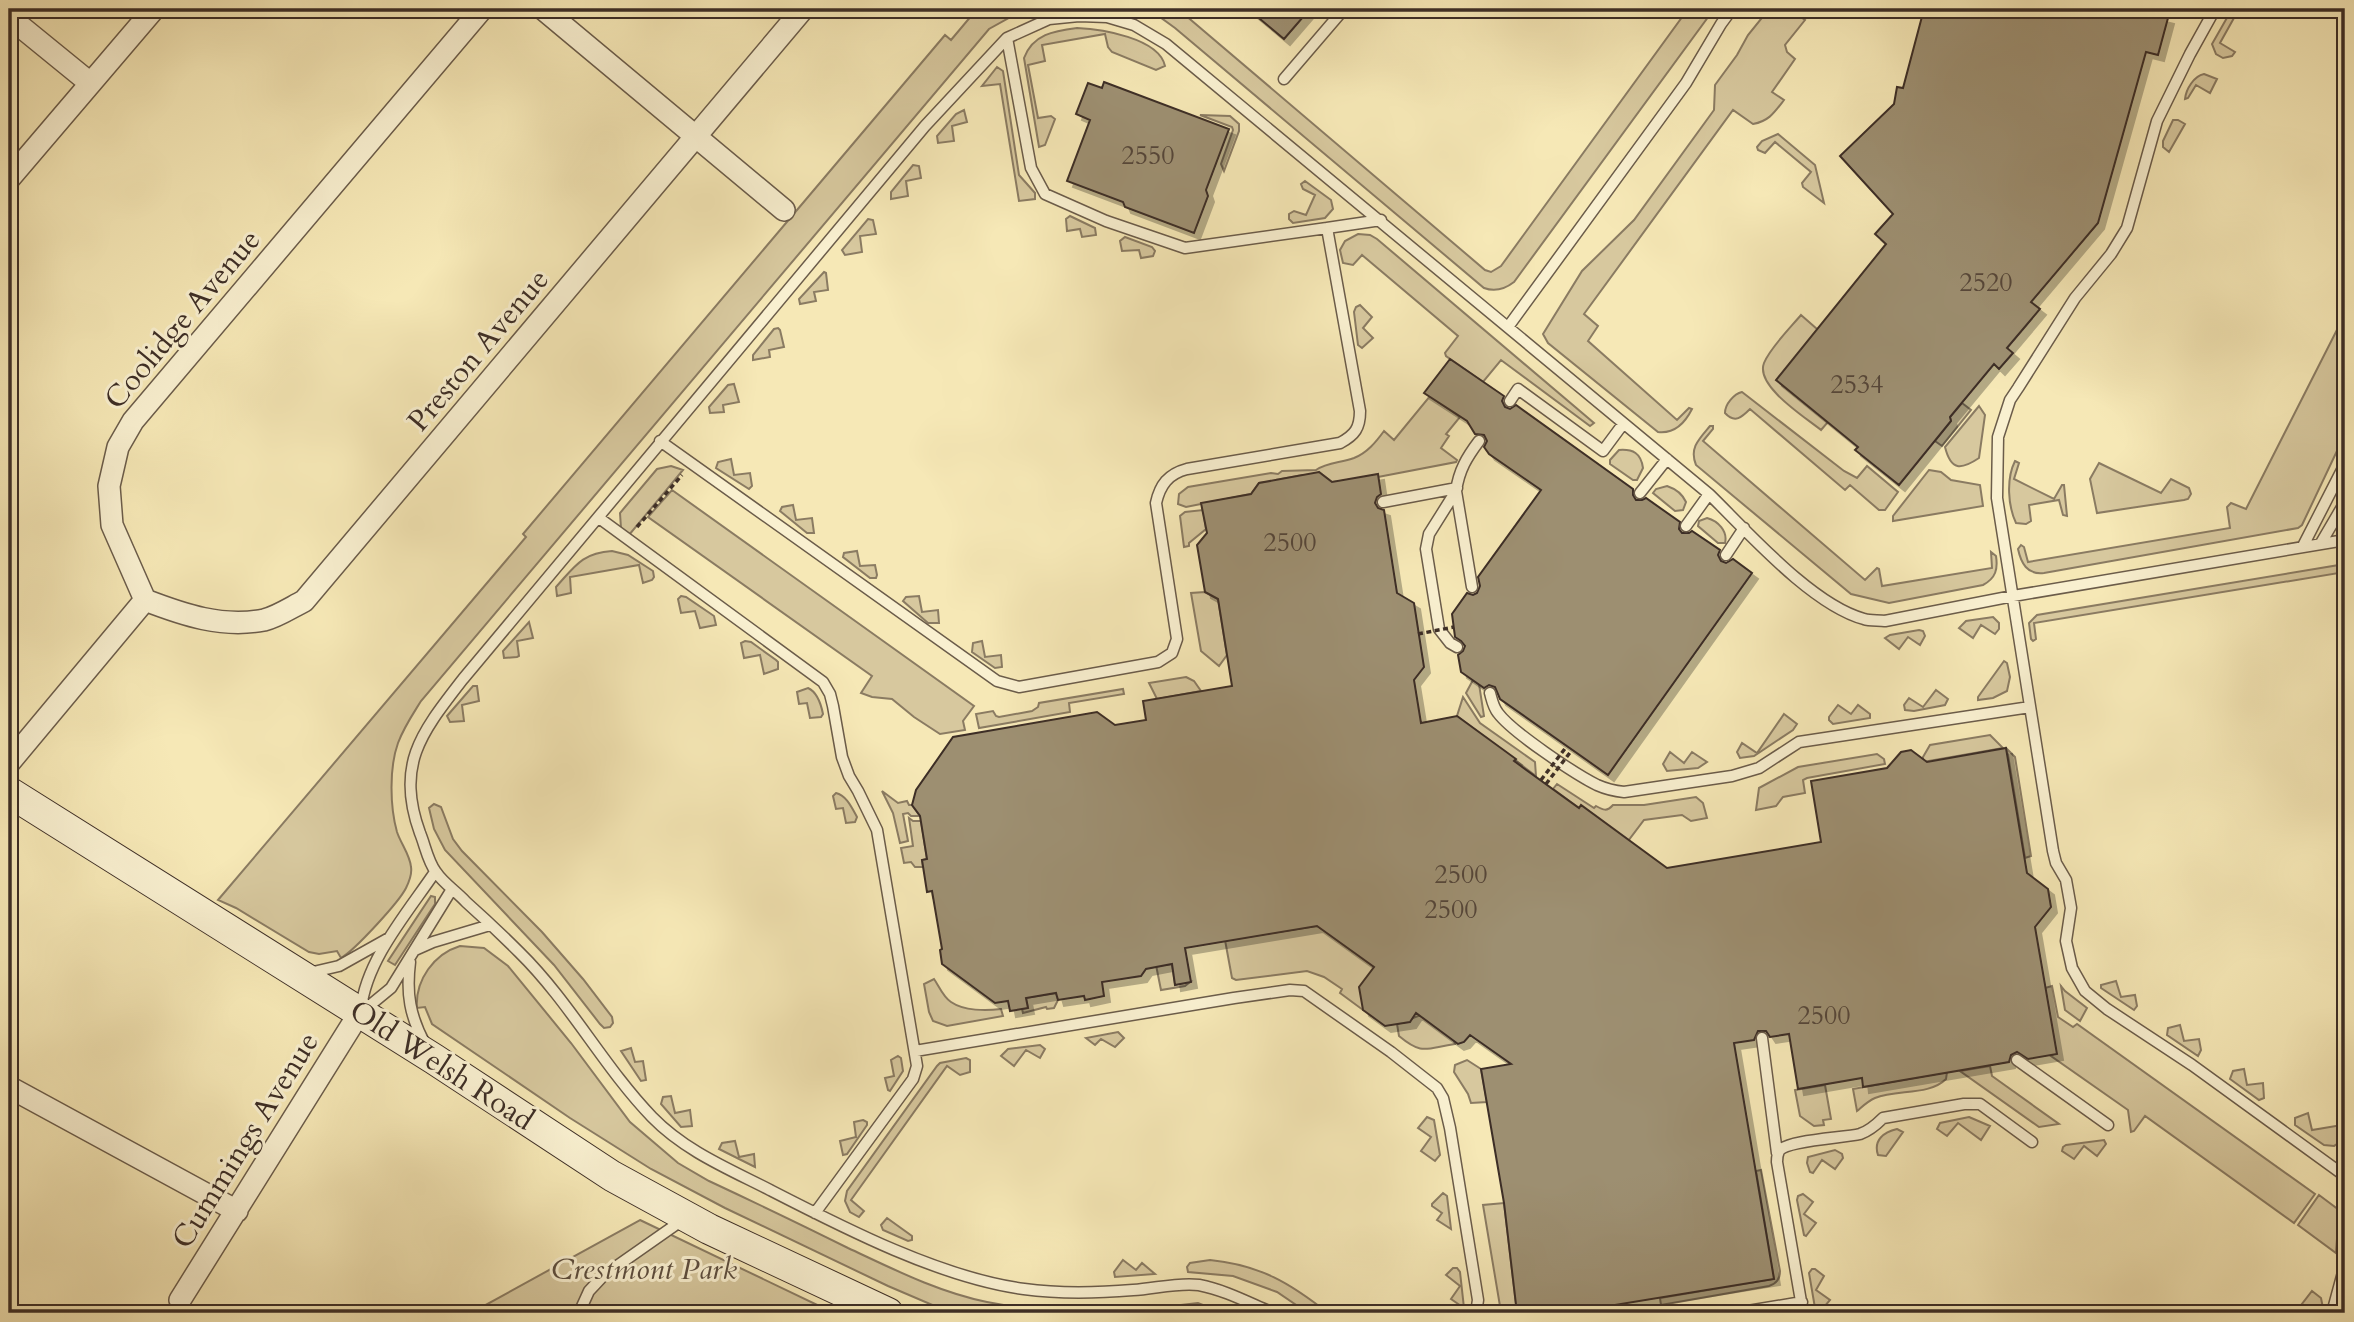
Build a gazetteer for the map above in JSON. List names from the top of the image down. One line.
{"streets":{"street":["Coolidge Avenue","Preston Avenue","Old Welsh Road","Cummings Avenue"]},"crossings":[["Coolidge Avenue","Preston Avenue"],["Old Welsh Road","Cummings Avenue"]],"parks":["Crestmont Park"],"house_numbers":["2550","2520","2534","2500","2500","2500","2500"]}
